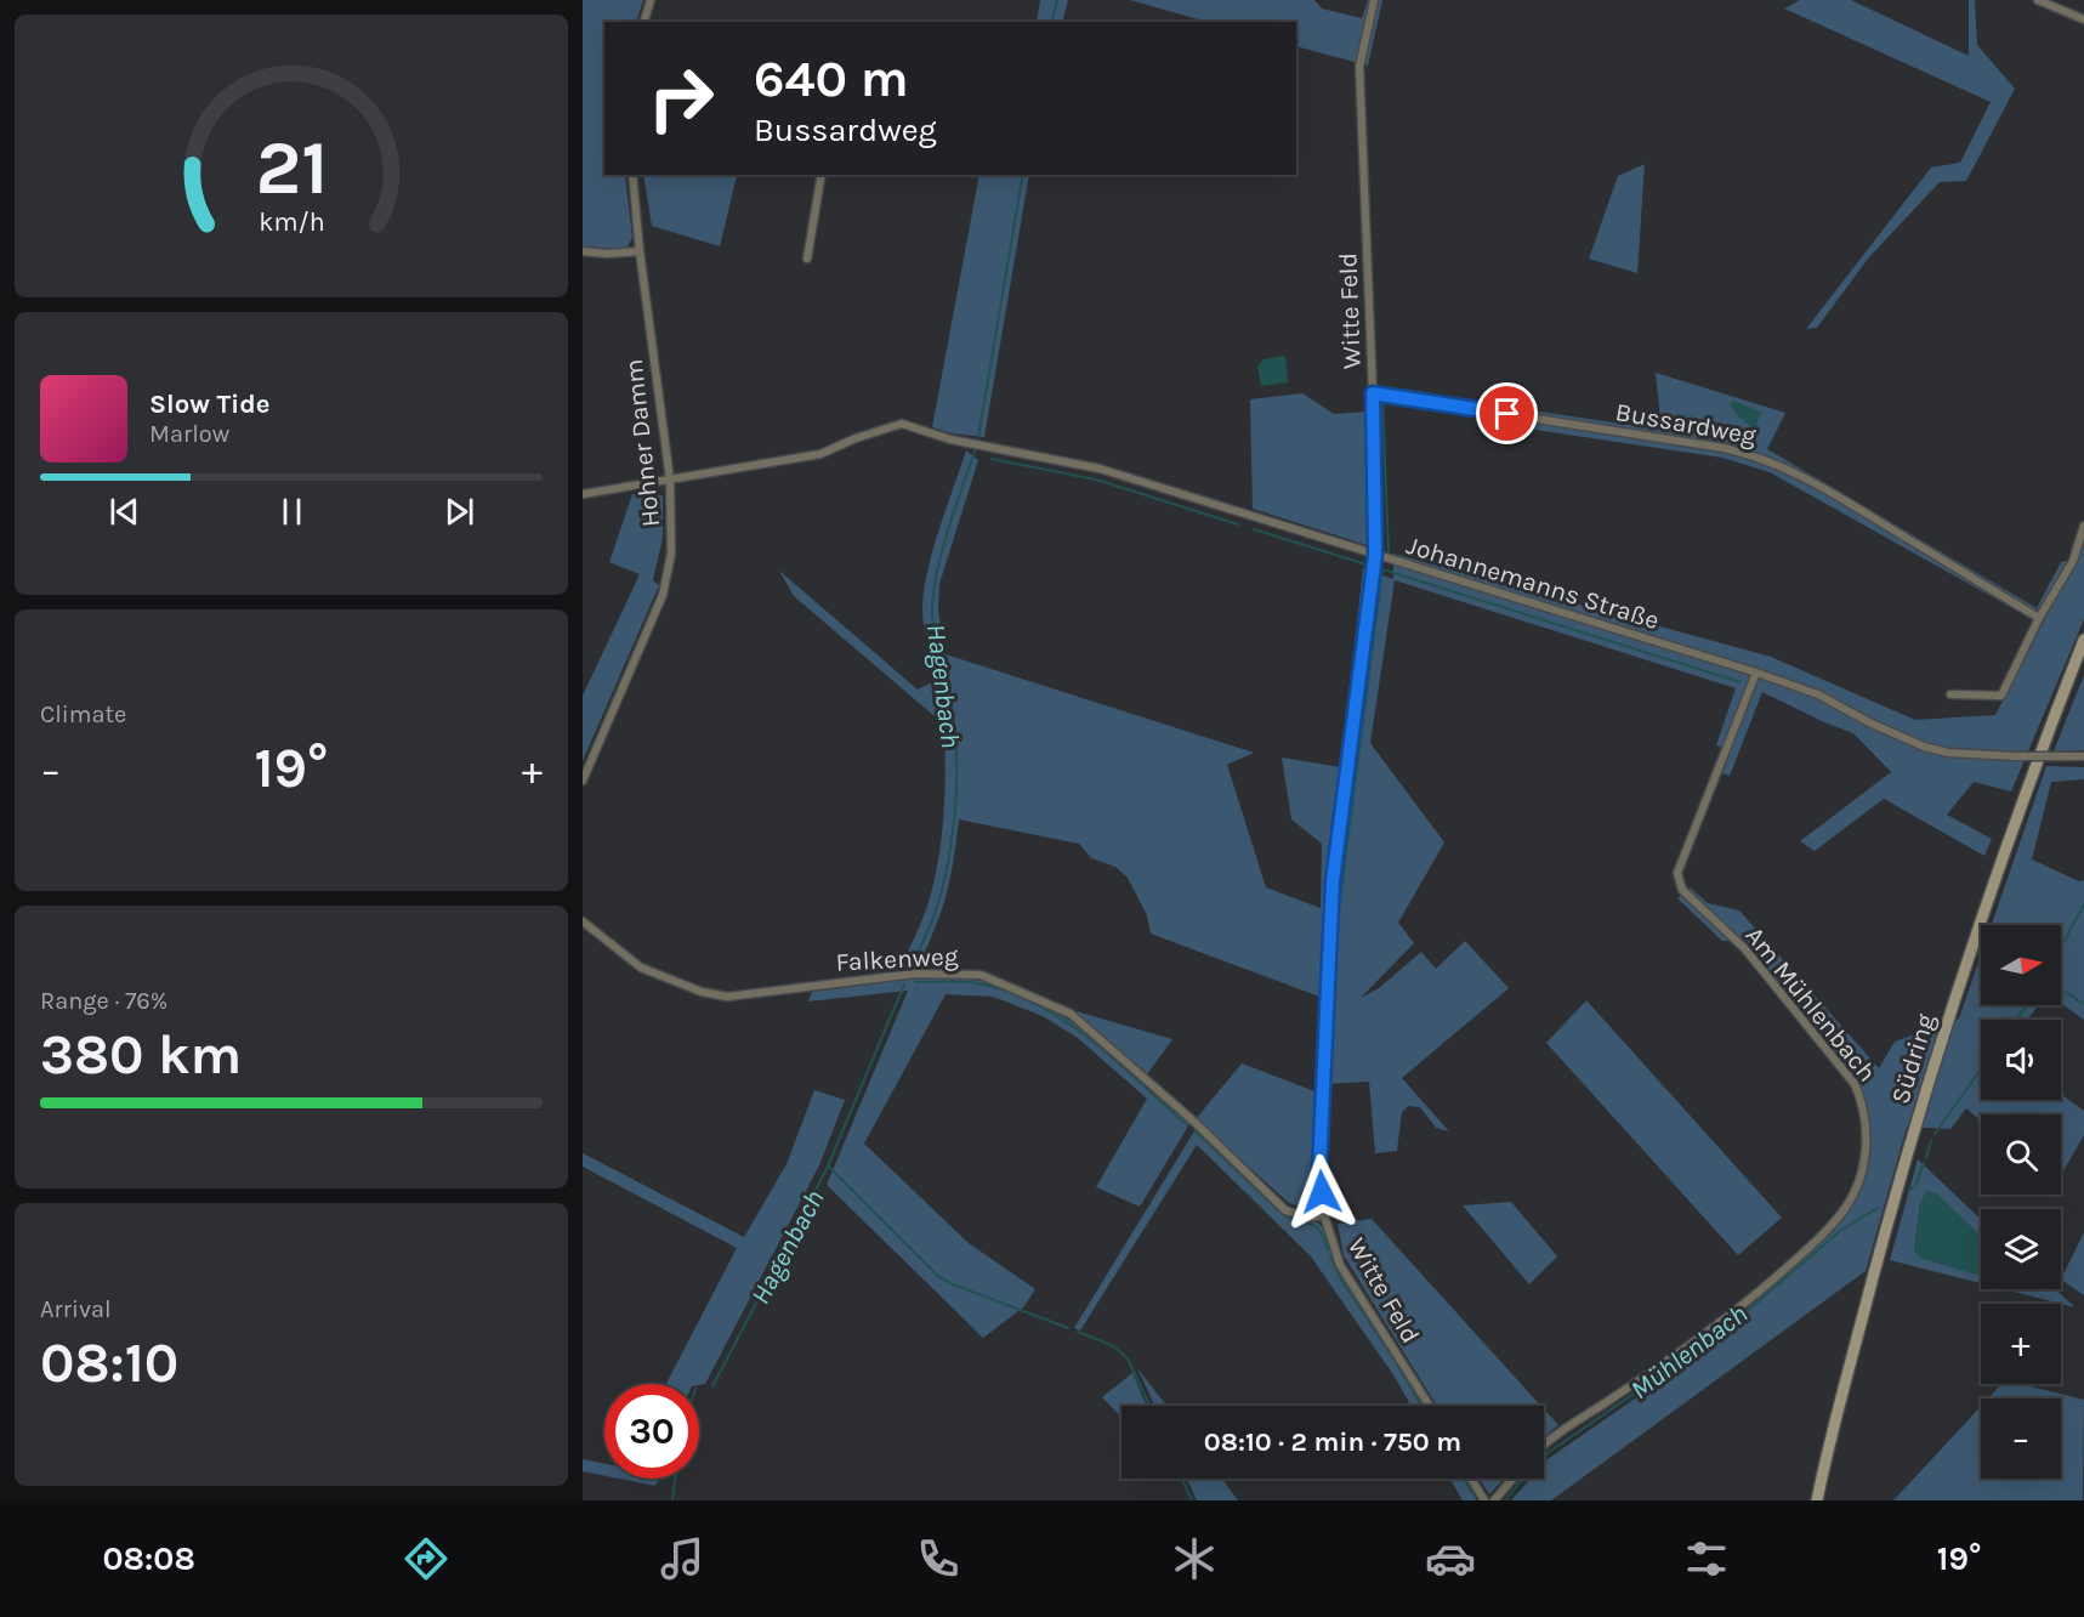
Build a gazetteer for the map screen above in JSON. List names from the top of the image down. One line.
{"streets":{"main road":["Südring"],"street":["Witte Feld","Bussardweg","Hohner Damm","Johannemanns Straße","Falkenweg","Am Mühlenbach"]},"crossings":[["Witte Feld","Bussardweg"],["Witte Feld","Johannemanns Straße"],["Witte Feld","Falkenweg"],["Hohner Damm","Johannemanns Straße"],["Johannemanns Straße","Am Mühlenbach"]],"water":["Hagenbach","Mühlenbach"],"north":"right","page":{"turn":["640 m","Bussardweg"],"song":["Slow Tide","Marlow"],"tile":["Climate",["Range · 76%","380 km"],["Arrival","08:10"]],"heat":["−","19°","+"],"map_buttons":["+","−"],"limit":"30","trip":"08:10 · 2 min · 750 m","tabs":["08:08","19°"],"gauge":["21","km/h"]}}
